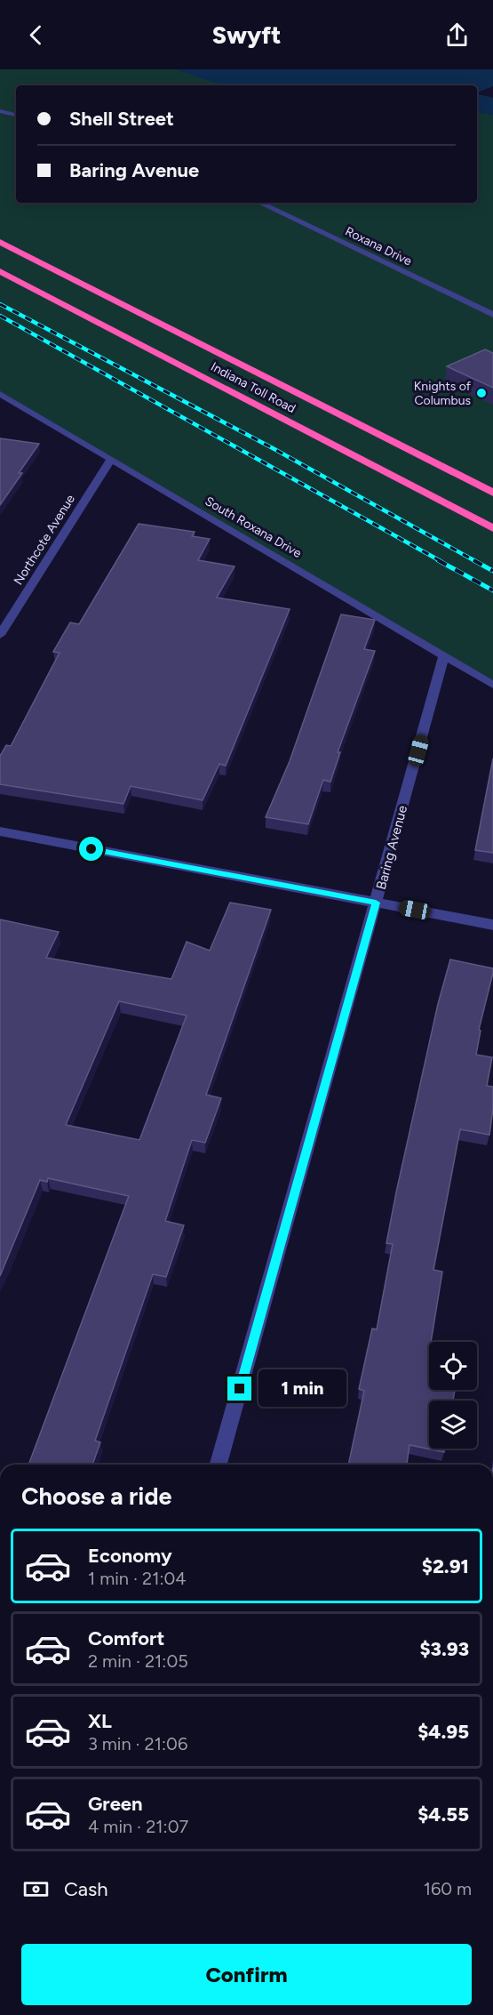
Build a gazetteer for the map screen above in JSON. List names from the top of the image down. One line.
{"streets":{"highway":["Indiana Toll Road"],"street":["Roxana Drive","South Roxana Drive","Northcote Avenue","Baring Avenue"]},"crossings":[["South Roxana Drive","Northcote Avenue"],["South Roxana Drive","Baring Avenue"]],"places":["Knights of Columbus"],"page":{"header":"Swyft","banner":["Shell Street","Baring Avenue"],"bubble":"1 min","heading":"Choose a ride","list":[{"name":"Economy","note":"1 min · 21:04","value":"$2.91"},{"name":"Comfort","note":"2 min · 21:05","value":"$3.93"},{"name":"XL","note":"3 min · 21:06","value":"$4.95"},{"name":"Green","note":"4 min · 21:07","value":"$4.55"}],"pay":["Cash","160 m"],"buttons":"Confirm"}}
